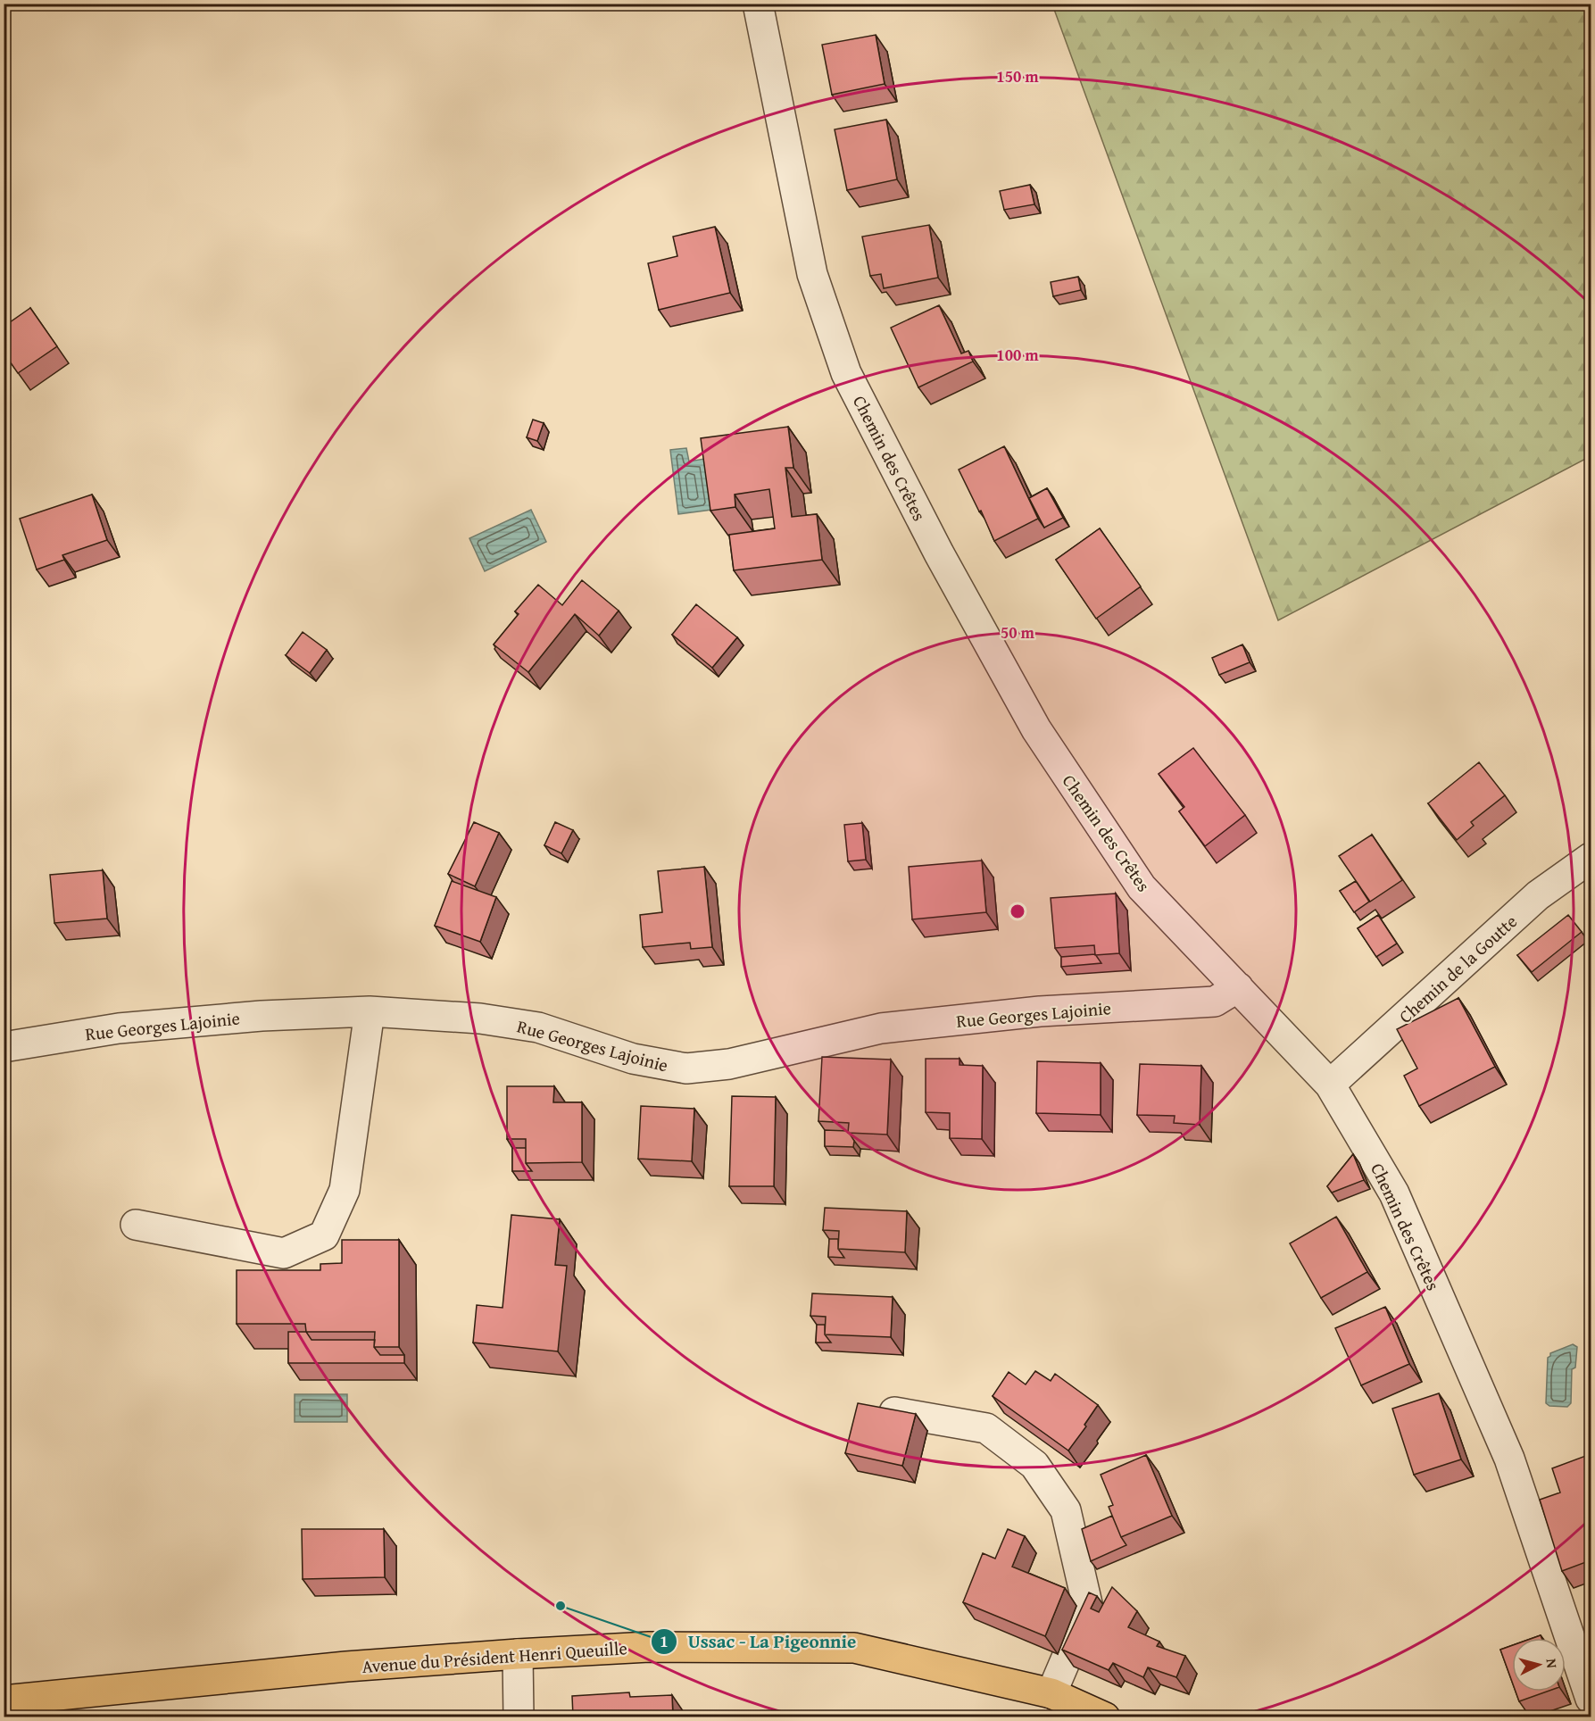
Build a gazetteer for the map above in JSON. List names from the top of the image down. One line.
{"streets":{"main road":["Avenue du Président Henri Queuille"],"street":["Chemin des Crêtes","Chemin de la Goutte","Rue Georges Lajoinie"]},"crossings":[["Chemin des Crêtes","Chemin de la Goutte"],["Chemin des Crêtes","Rue Georges Lajoinie"]],"places":["Ussac - La Pigeonnie"],"north":"right","rings":["150 m","100 m","50 m"]}
